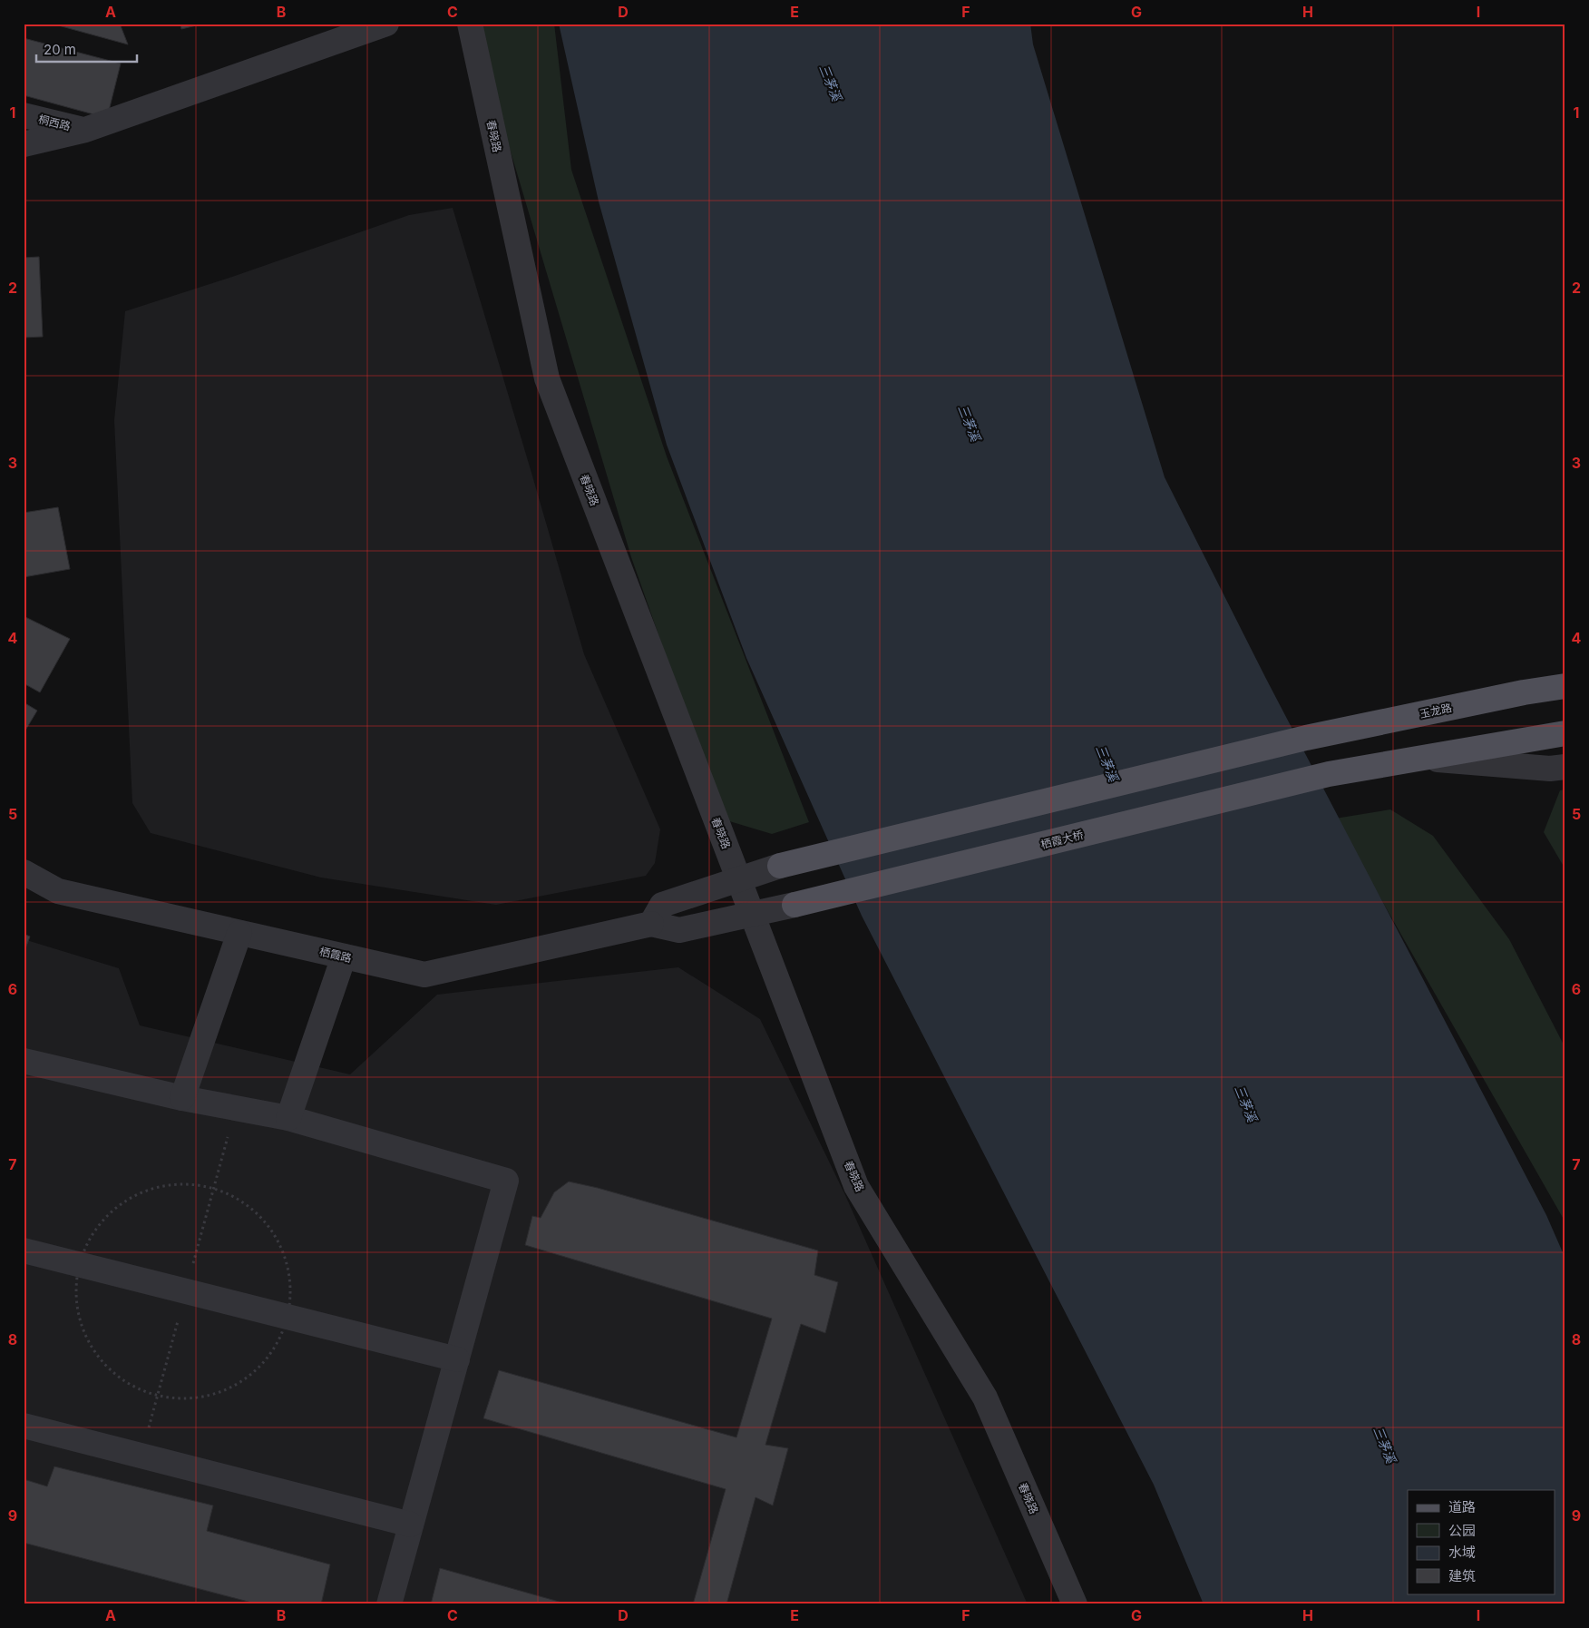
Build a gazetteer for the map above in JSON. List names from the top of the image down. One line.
{"streets":{"main road":["玉龙路","栖霞大桥"],"street":["桐西路","春晓路","栖霞路"]},"water":["三茅溪"],"legend":["道路","公园","水域","建筑"],"scale_bar":"20 m","grid":{"columns":["A","B","C","D","E","F","G","H","I"],"rows":["1","2","3","4","5","6","7","8","9"]}}
